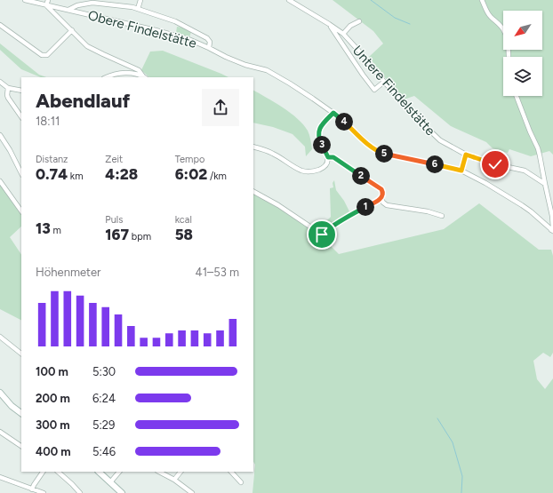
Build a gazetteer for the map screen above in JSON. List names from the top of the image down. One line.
{"streets":{"street":["Obere Findelstätte","Untere Findelstätte"]},"north":"bottom left","page":{"heading":["Abendlauf","18:11"],"pins":["4","3","5","6","2","1"],"stats":[["Distanz","0.74 km"],["Zeit","4:28"],["Tempo","6:02 /km"],["13 m"],["Puls","167 bpm"],["kcal","58"]],"chart":["Höhenmeter","41–53 m"],"list":[{"name":"100 m","note":"5:30"},{"name":"200 m","note":"6:24"},{"name":"300 m","note":"5:29"},{"name":"400 m","note":"5:46"}]}}
